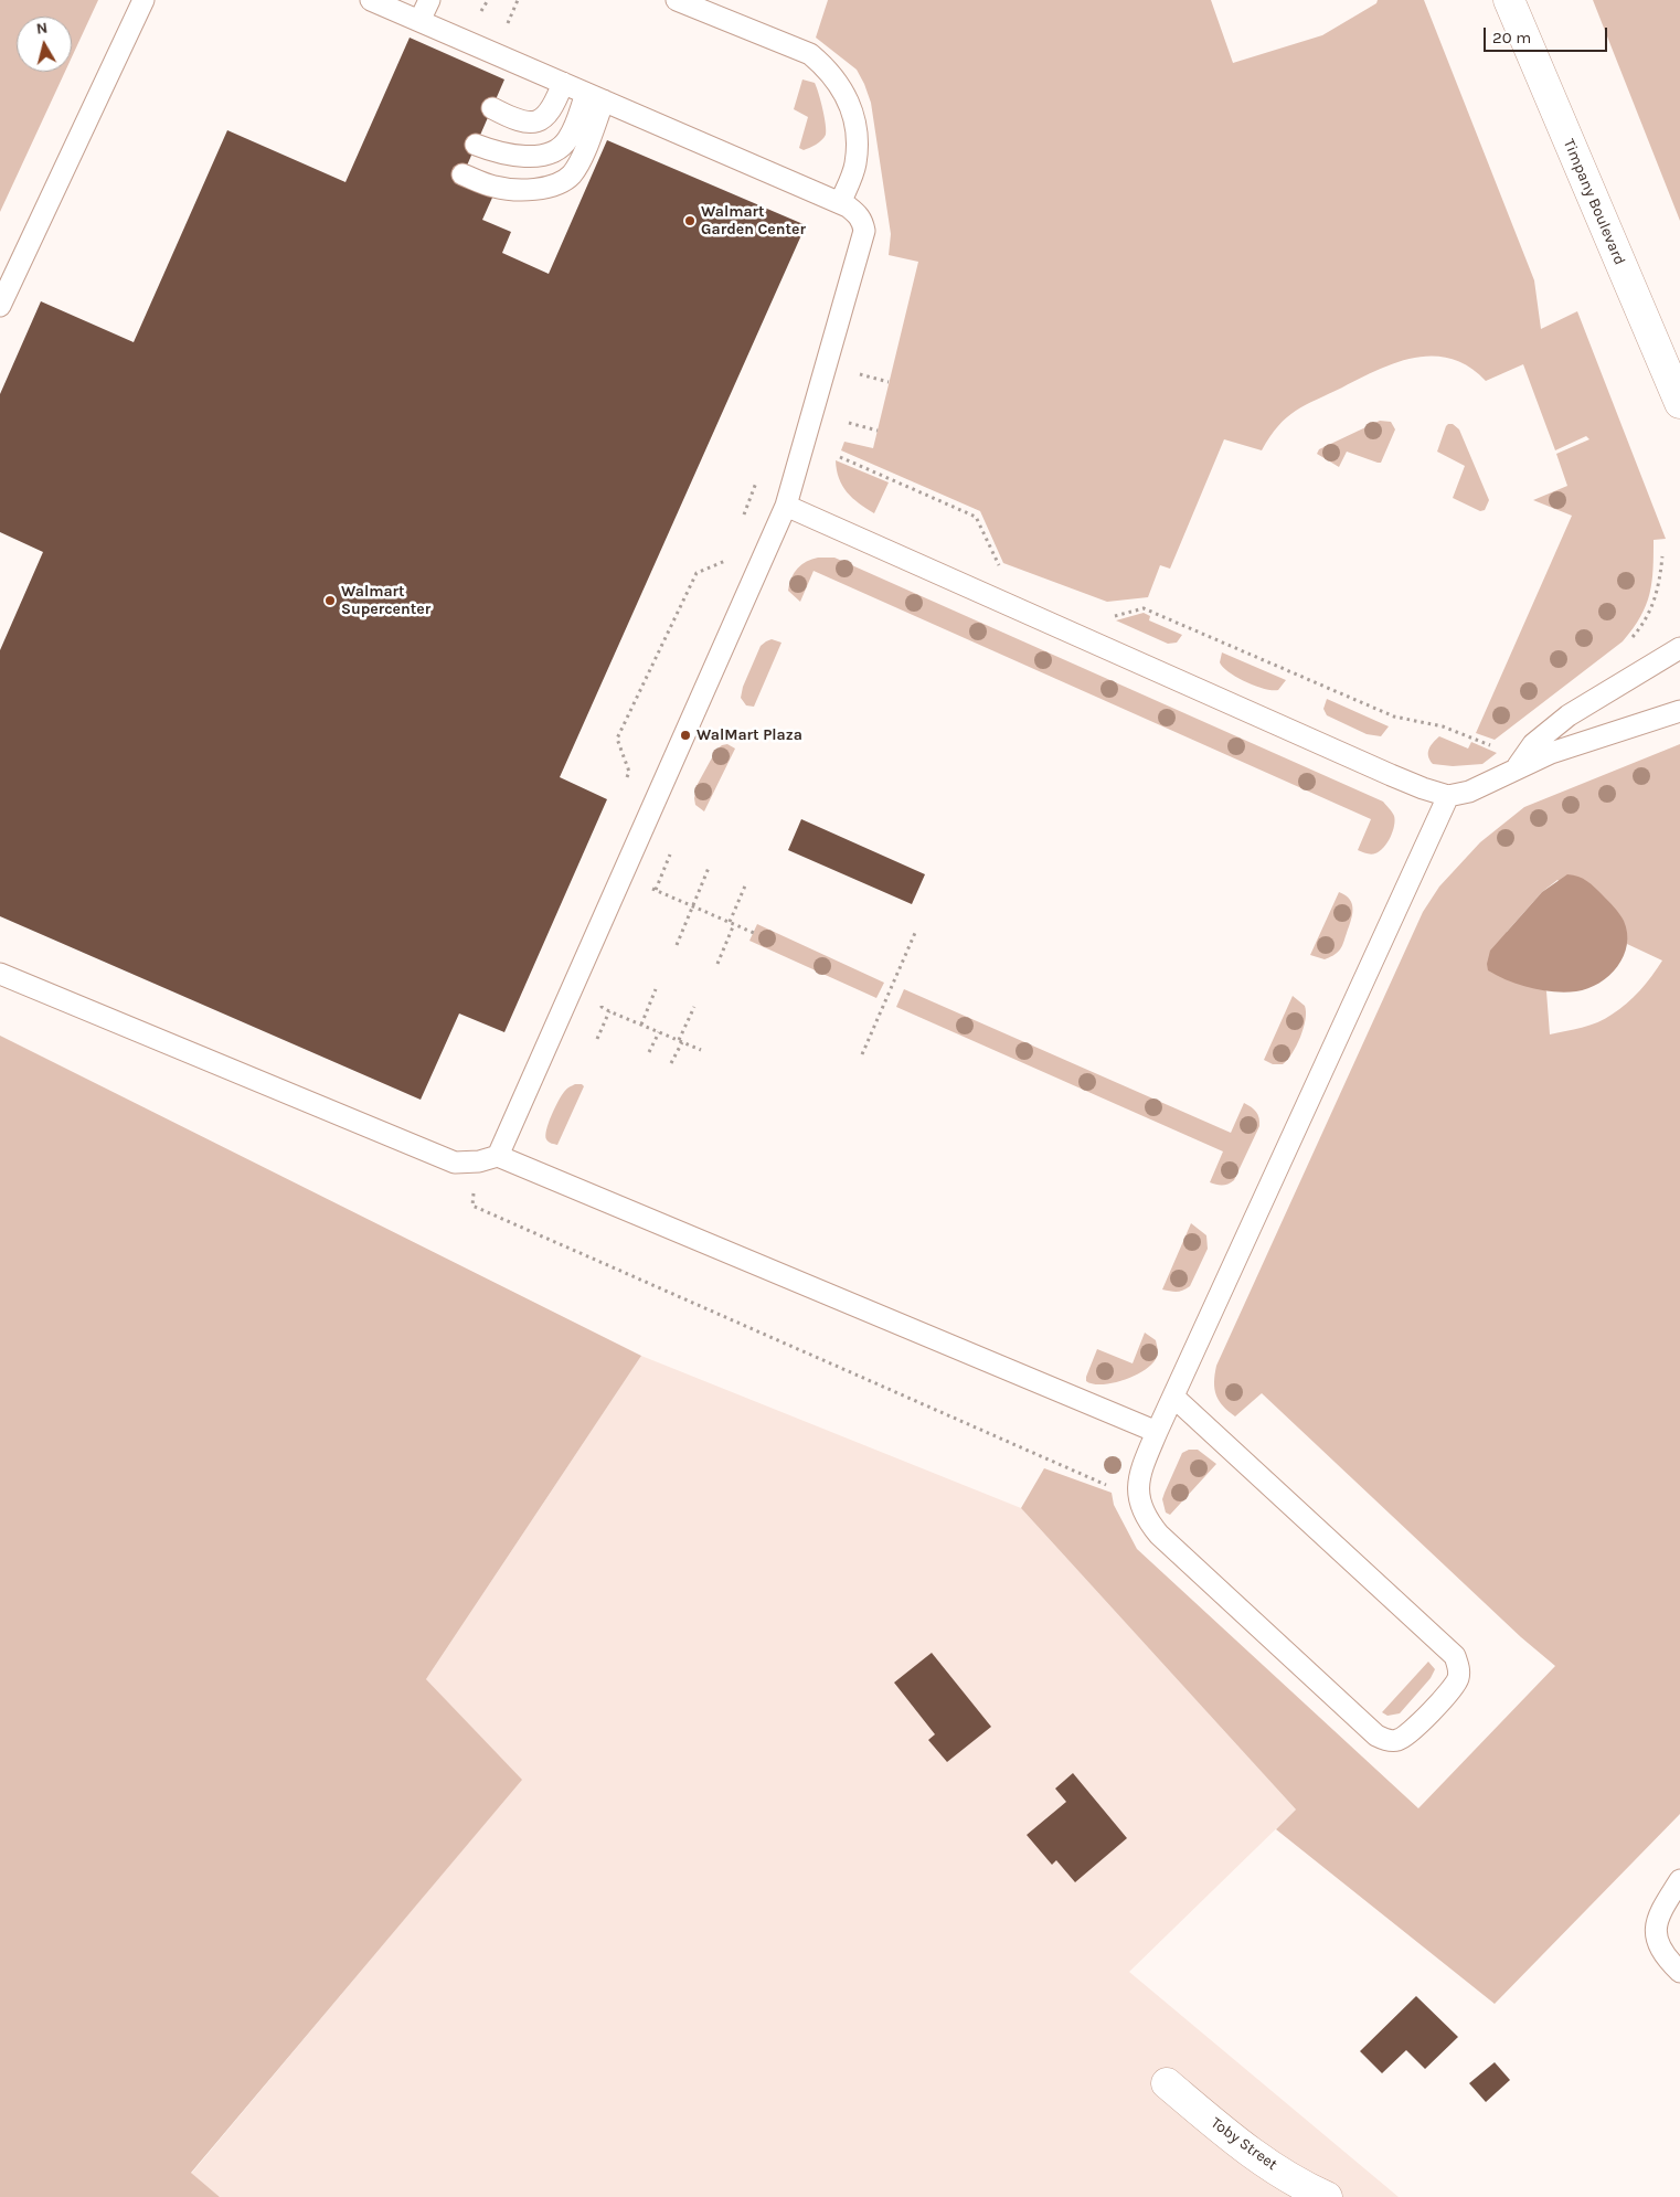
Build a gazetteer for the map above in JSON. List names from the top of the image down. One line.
{"streets":{"main road":["Timpany Boulevard","Toby Street"]},"places":["Walmart Garden Center","Walmart Supercenter","WalMart Plaza"],"scale_bar":"20 m","north":"top"}
